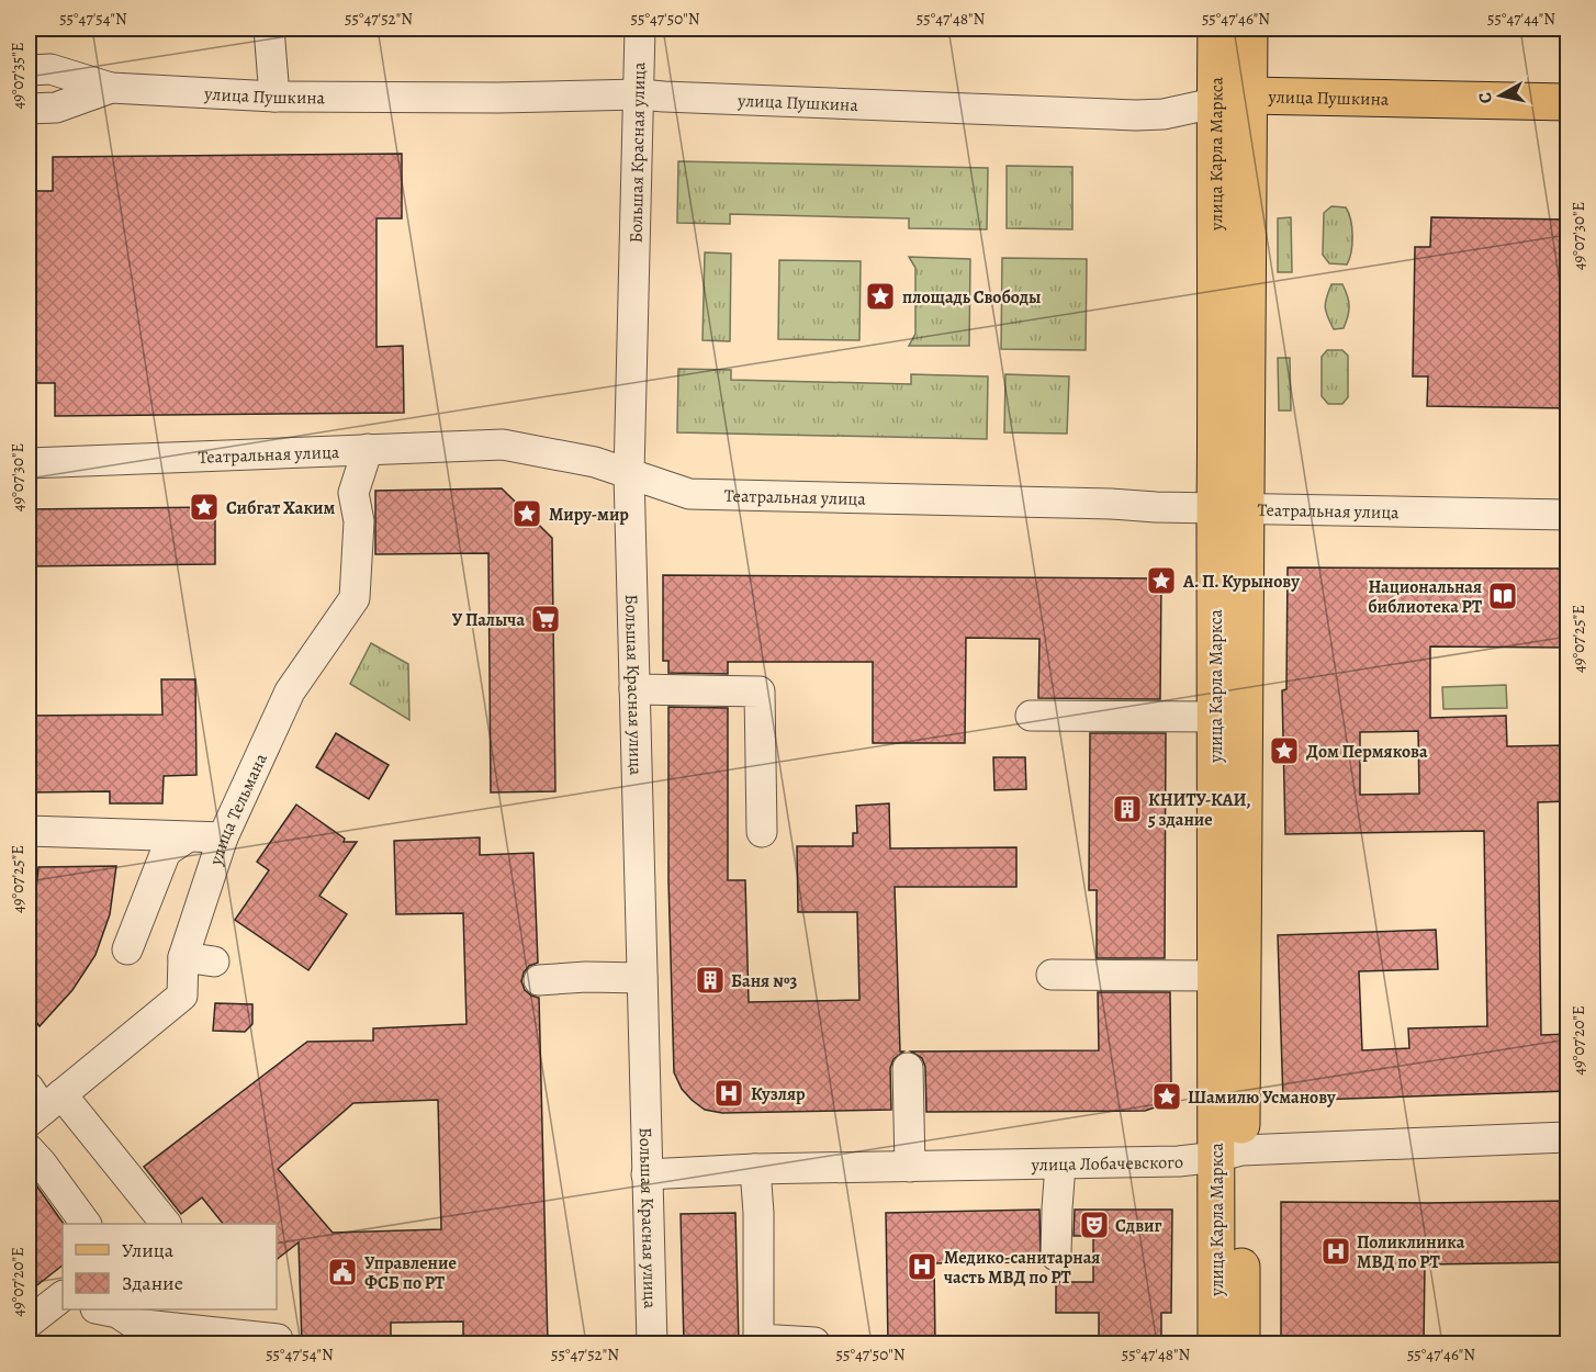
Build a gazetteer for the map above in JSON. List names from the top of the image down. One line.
{"streets":{"main road":["улица Пушкина","улица Карла Маркса"],"street":["Большая Красная улица","Театральная улица","улица Тельмана","улица Лобачевского"]},"crossings":[["улица Пушкина","Большая Красная улица"],["улица Пушкина","улица Карла Маркса"],["Большая Красная улица","Театральная улица"],["Большая Красная улица","улица Лобачевского"],["улица Карла Маркса","Театральная улица"],["улица Карла Маркса","улица Лобачевского"],["Театральная улица","улица Тельмана"]],"places":{"place":["площадь Свободы","Сибгат Хаким","Миру-мир","А. П. Курынову","Дом Пермякова","Шамилю Усманову"],"library":["Национальная библиотека РТ"],"supermarket":["У Палыча"],"building":["КНИТУ-КАИ, 5 здание","Баня №3"],"hospital":["Кузляр","Поликлиника МВД по РТ","Медико-санитарная часть МВД по РТ"],"theatre":["Сдвиг"],"public building":["Управление ФСБ по РТ"]},"legend":["Улица","Здание"],"north":"left","coordinates":["55°47'54\"N","55°47'52\"N","55°47'50\"N","55°47'48\"N","55°47'46\"N","55°47'44\"N","49°07'35\"E","49°07'30\"E","49°07'25\"E","49°07'20\"E"]}
